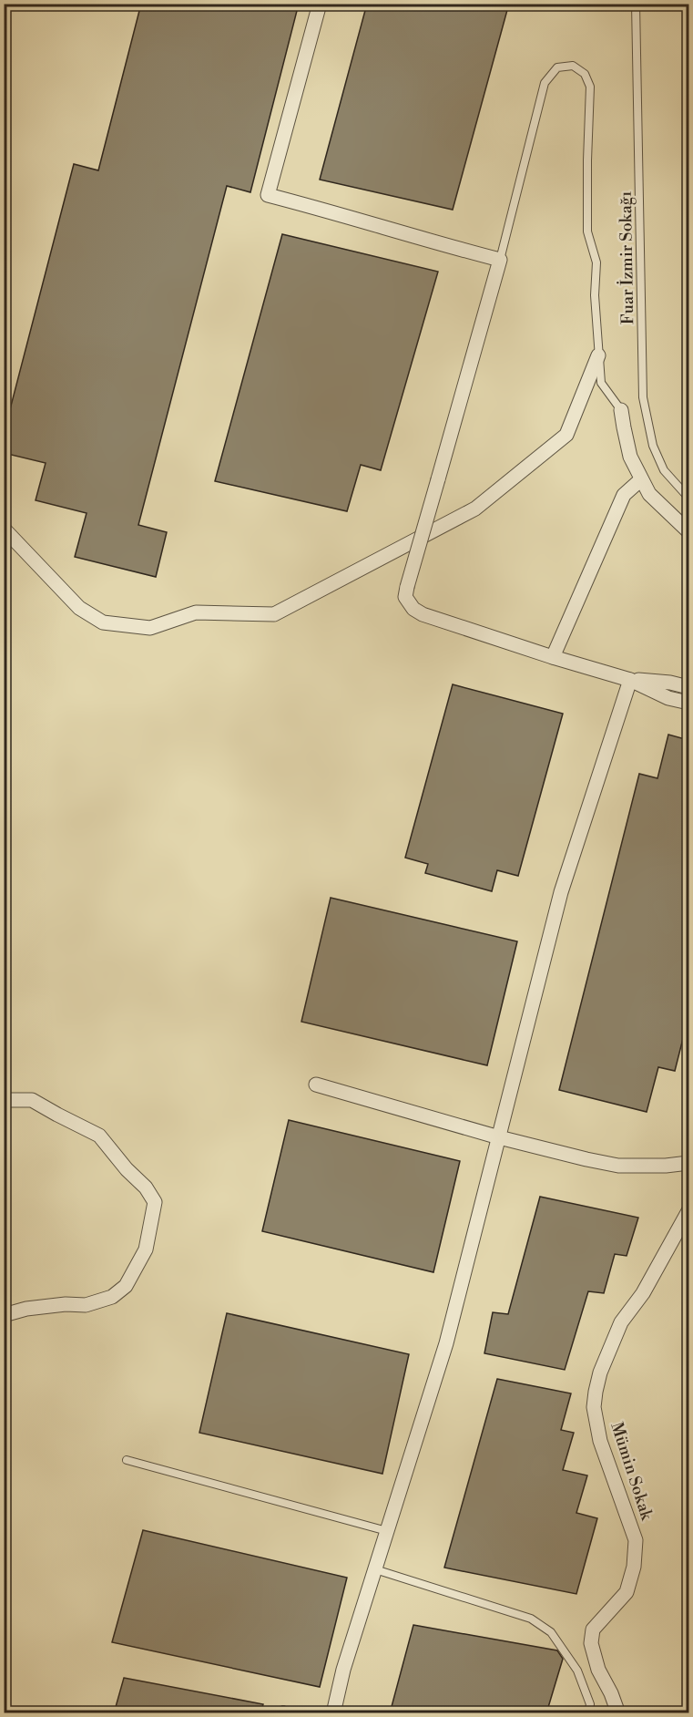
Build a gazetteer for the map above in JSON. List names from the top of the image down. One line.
{"streets":{"street":["Mümin Sokak"],"lane":["Fuar İzmir Sokağı"]}}
